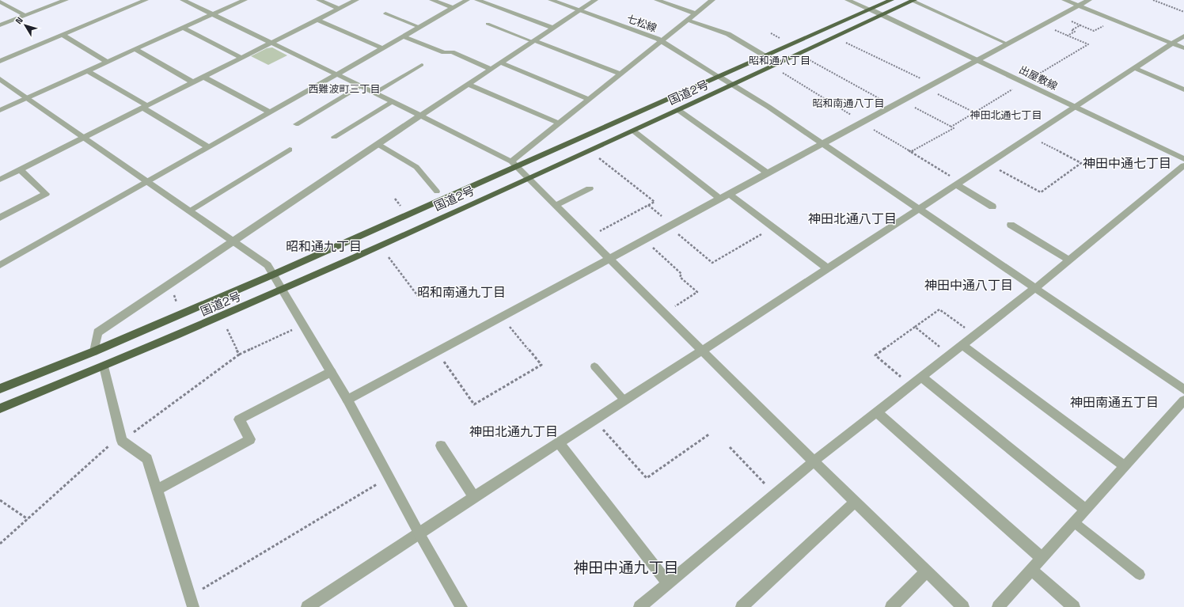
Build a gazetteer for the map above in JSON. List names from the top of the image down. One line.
{"streets":{"highway":["国道2号"],"street":["七松線","出屋敷線"]},"crossings":[["七松線","国道2号"],["出屋敷線","国道2号"]],"districts":["昭和通八丁目","西難波町三丁目","昭和南通八丁目","神田北通七丁目","神田中通七丁目","神田北通八丁目","昭和通九丁目","神田中通八丁目","昭和南通九丁目","神田南通五丁目","神田北通九丁目","神田中通九丁目"],"north":"top left"}
